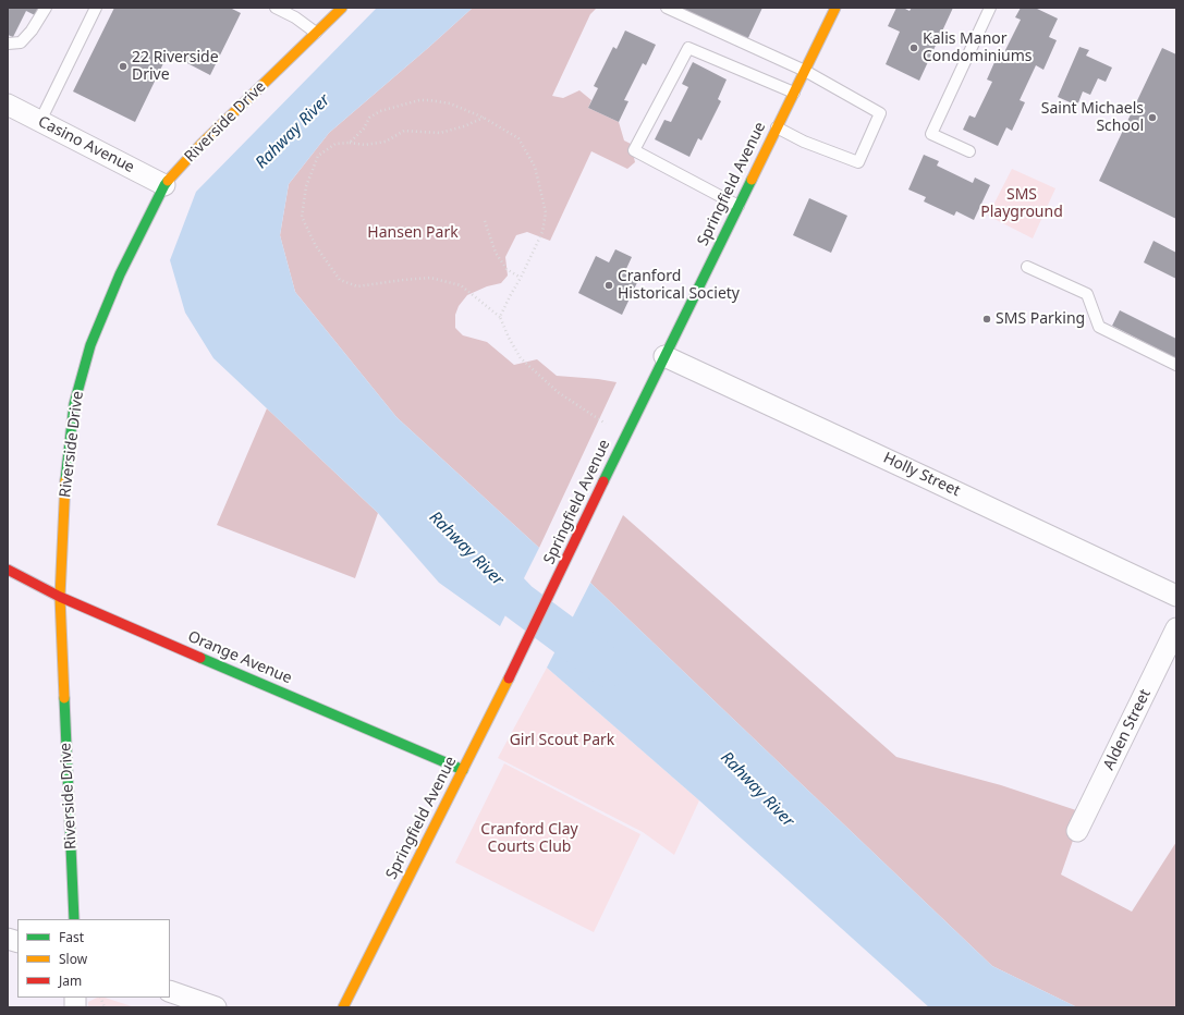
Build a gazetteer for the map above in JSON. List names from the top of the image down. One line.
{"streets":{"street":["Riverside Drive","Casino Avenue","Springfield Avenue","Holly Street","Orange Avenue","Alden Street"]},"crossings":[["Riverside Drive","Casino Avenue"],["Riverside Drive","Orange Avenue"],["Springfield Avenue","Holly Street"],["Springfield Avenue","Orange Avenue"]],"water":["Rahway River"],"parks":["SMS Playground","Hansen Park","Girl Scout Park","Cranford Clay Courts Club"],"places":["Kalis Manor Condominiums","22 Riverside Drive","Saint Michaels School","Cranford Historical Society","SMS Parking"],"legend":["Fast","Slow","Jam"]}
